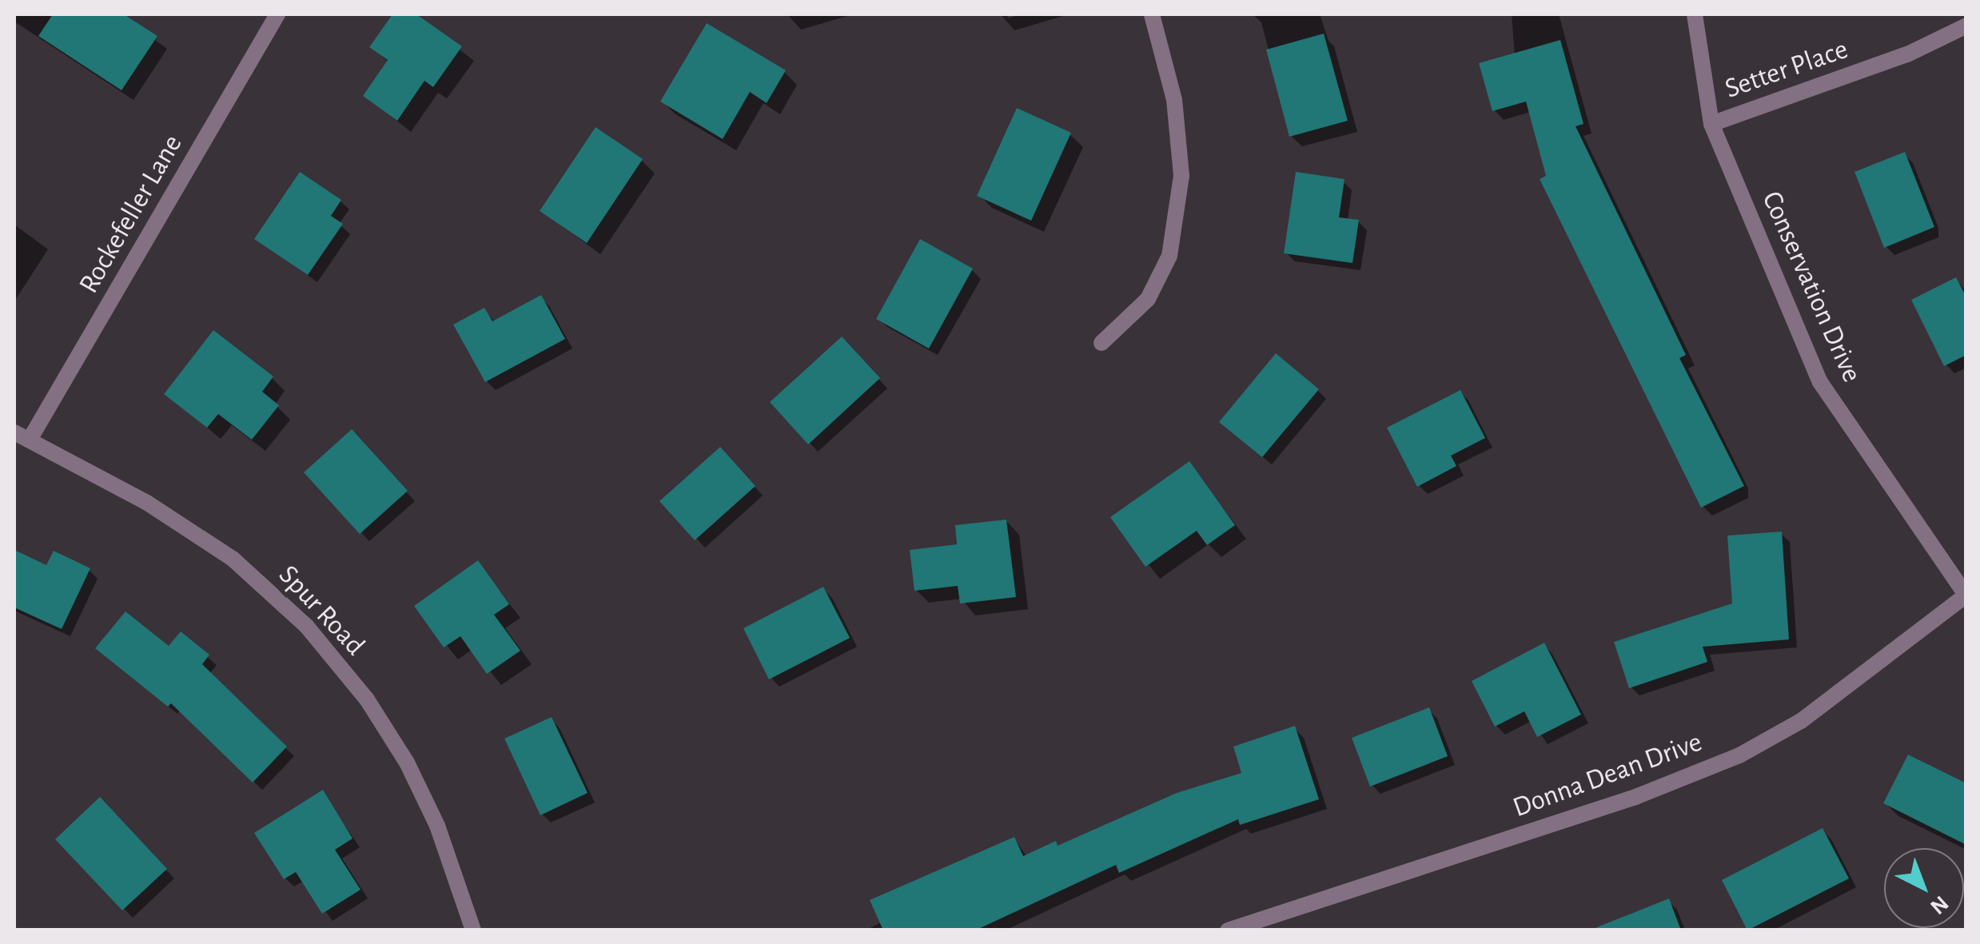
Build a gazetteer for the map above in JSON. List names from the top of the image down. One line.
{"streets":{"street":["Setter Place","Rockefeller Lane","Conservation Drive","Spur Road","Donna Dean Drive"]},"crossings":[["Setter Place","Conservation Drive"],["Rockefeller Lane","Spur Road"],["Conservation Drive","Donna Dean Drive"]],"north":"bottom right"}
